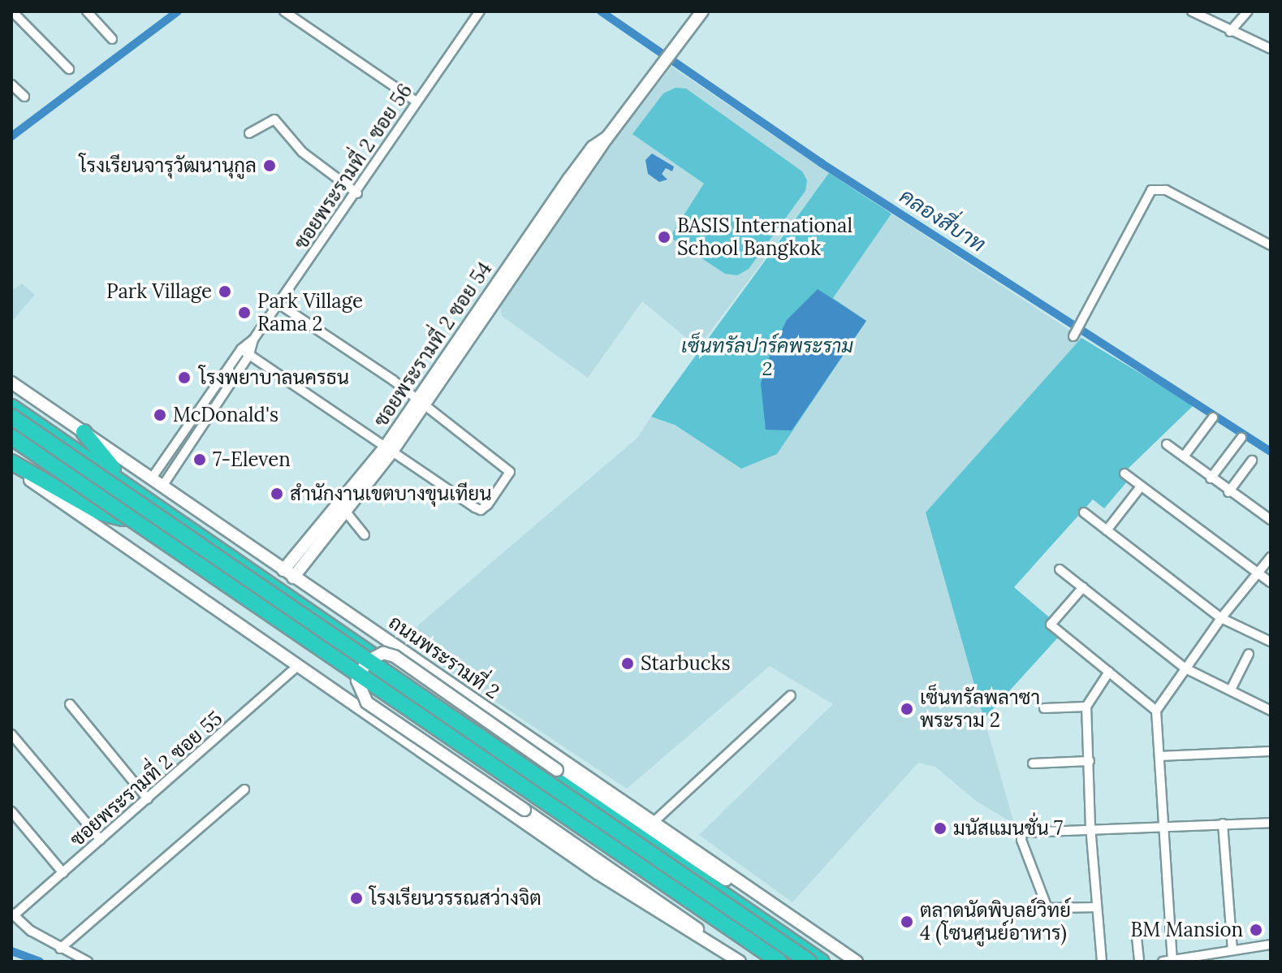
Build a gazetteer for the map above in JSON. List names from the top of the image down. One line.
{"streets":{"highway":["ถนนพระรามที่ 2"],"main road":["ซอยพระรามที่ 2 ซอย 54"],"street":["ซอยพระรามที่ 2 ซอย 56","ซอยพระรามที่ 2 ซอย 55"]},"crossings":[["ซอยพระรามที่ 2 ซอย 56","ถนนพระรามที่ 2"],["ซอยพระรามที่ 2 ซอย 54","ถนนพระรามที่ 2"]],"water":["คลองสี่บาท"],"parks":["เซ็นทรัลปาร์คพระราม 2"],"places":["โรงเรียนจารุวัฒนานุกูล","BASIS International School Bangkok","Park Village","Park Village Rama 2","โรงพยาบาลนครธน","McDonald's","7-Eleven","สำนักงานเขตบางขุนเทียน","Starbucks","เซ็นทรัลพลาซา พระราม 2","มนัสแมนชั่น 7","โรงเรียนวรรณสว่างจิต","ตลาดนัดพิบูลย์วิทย์ 4 (โซนศูนย์อาหาร)","BM Mansion"]}
